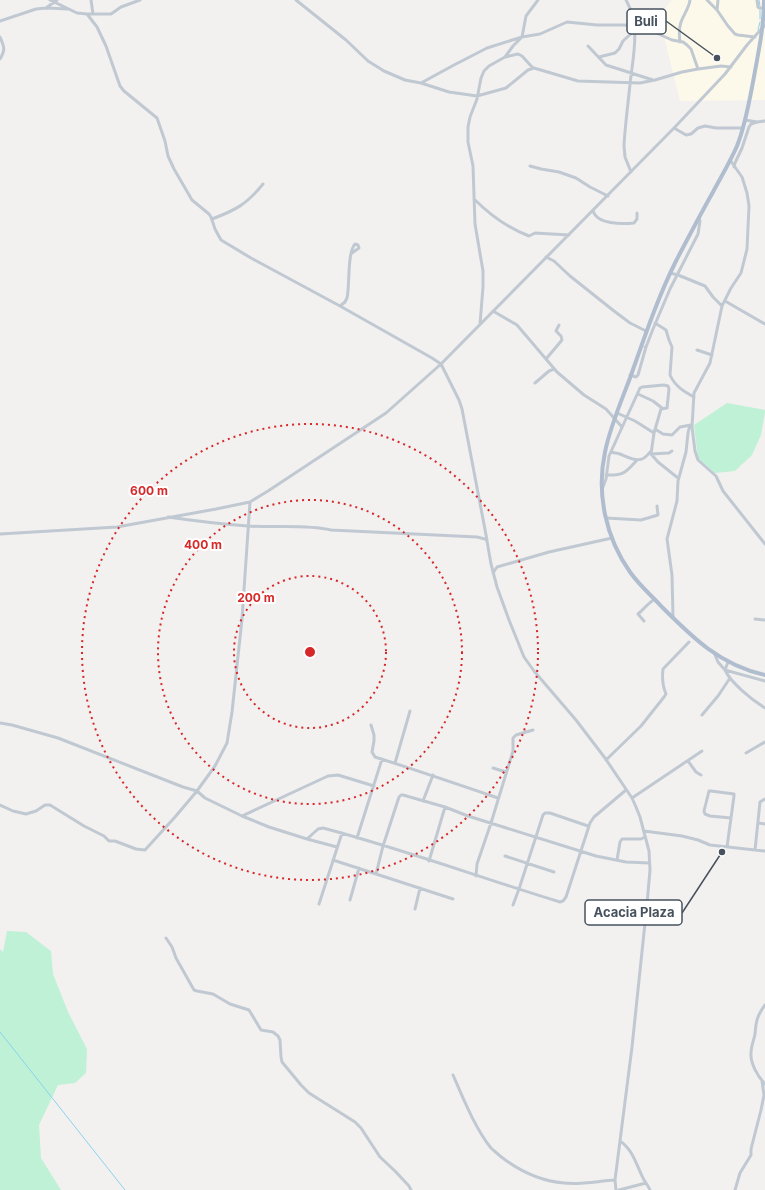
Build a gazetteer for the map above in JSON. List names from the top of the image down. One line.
{"places":["Buli","Acacia Plaza"],"rings":["600 m","400 m","200 m"]}
